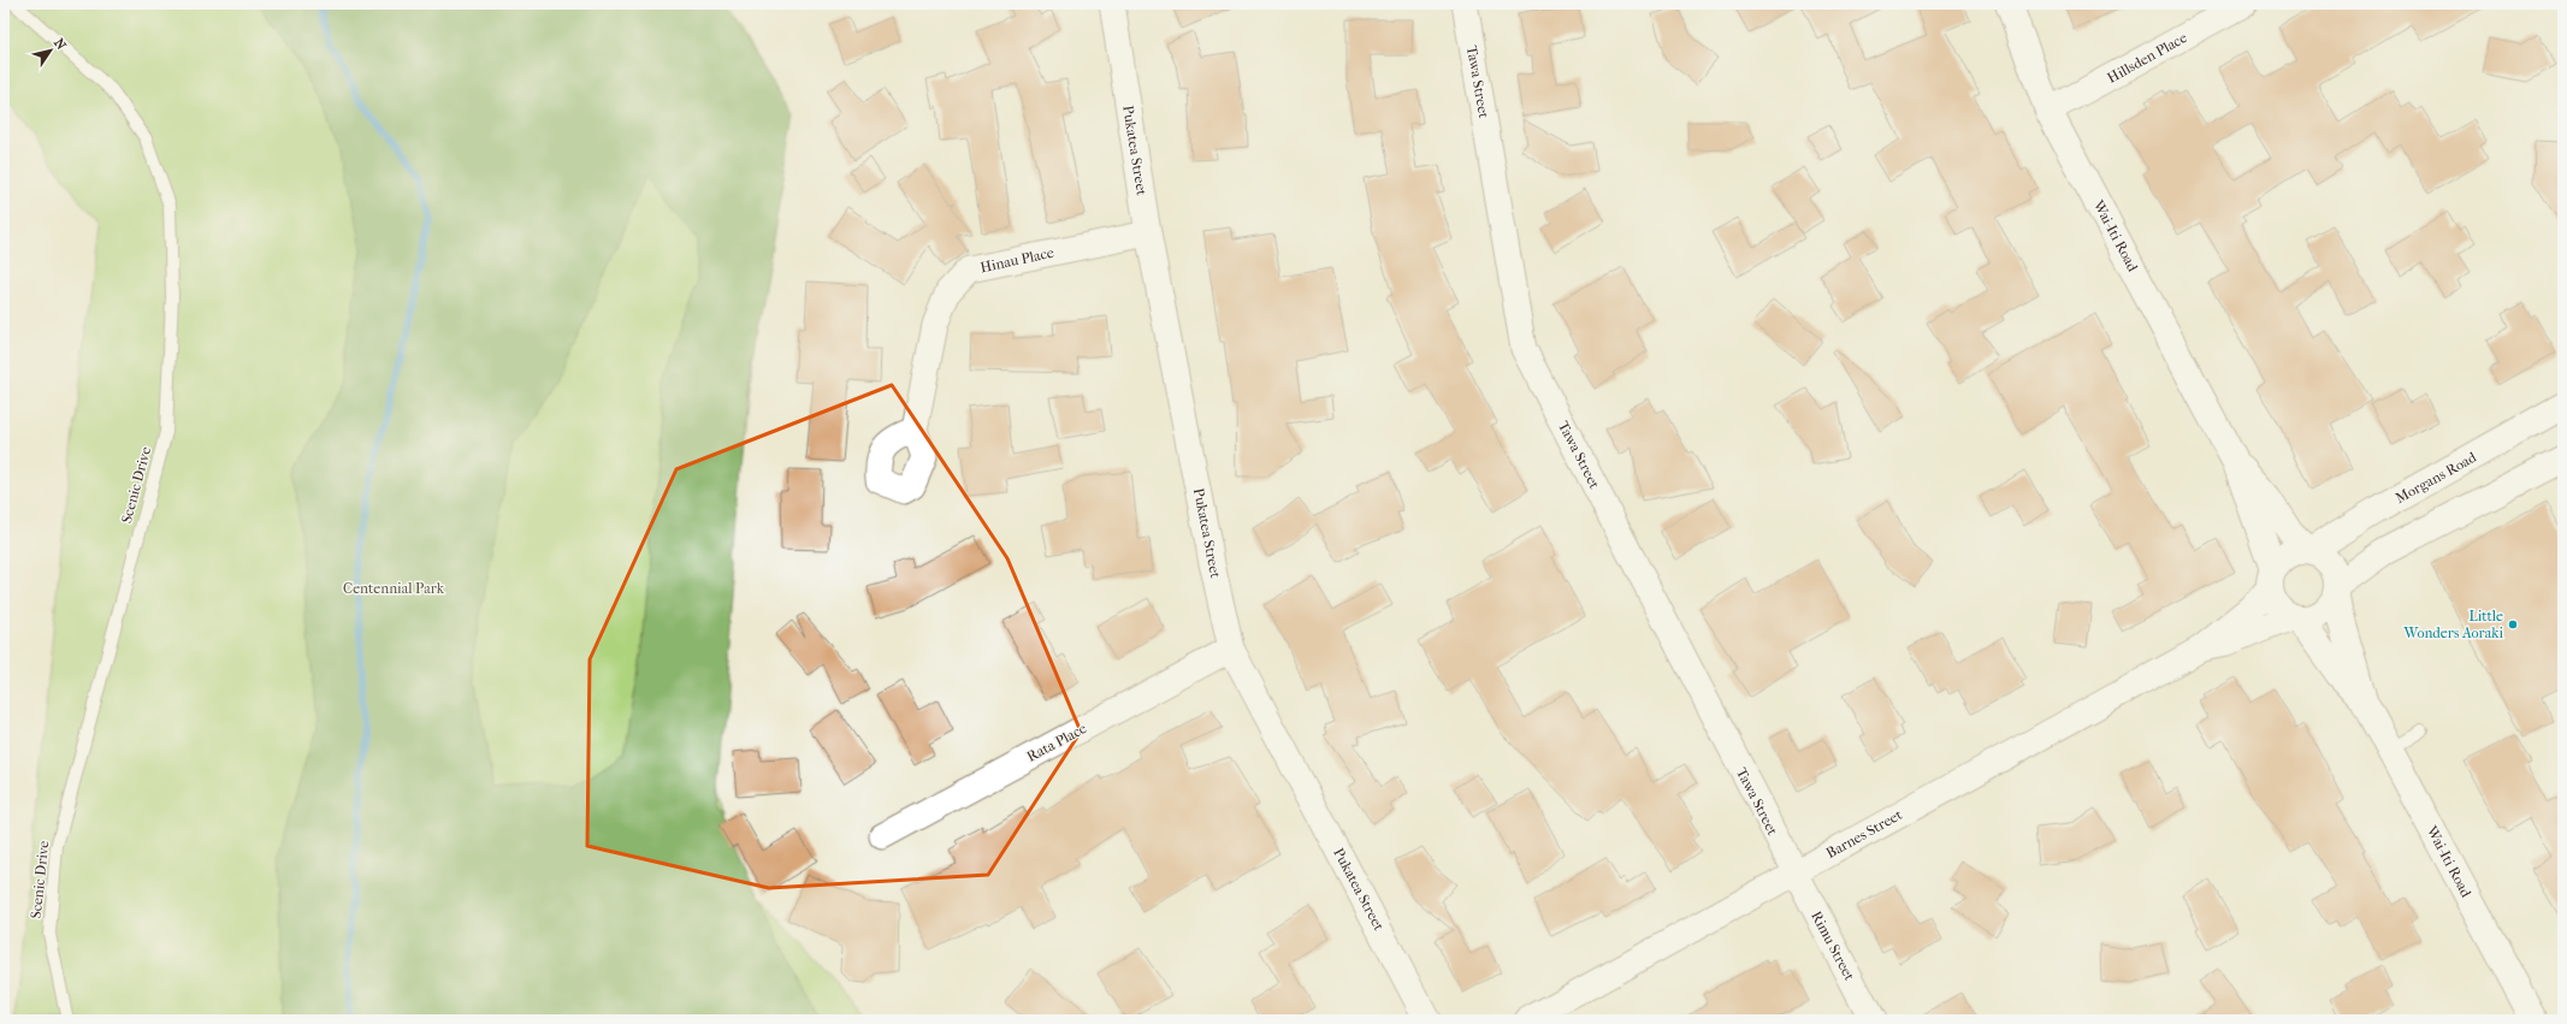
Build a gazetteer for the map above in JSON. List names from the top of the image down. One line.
{"streets":{"street":["Hillsden Place","Tawa Street","Pukatea Street","Wai-Iti Road","Hinau Place","Morgans Road","Rata Place","Barnes Street","Rimu Street"],"lane":["Scenic Drive"]},"crossings":[["Hillsden Place","Wai-Iti Road"],["Tawa Street","Barnes Street"],["Tawa Street","Rimu Street"],["Pukatea Street","Hinau Place"],["Pukatea Street","Rata Place"],["Wai-Iti Road","Morgans Road"],["Wai-Iti Road","Barnes Street"],["Morgans Road","Barnes Street"],["Barnes Street","Rimu Street"]],"parks":["Centennial Park"],"places":["Little Wonders Aoraki"],"north":"top right"}
